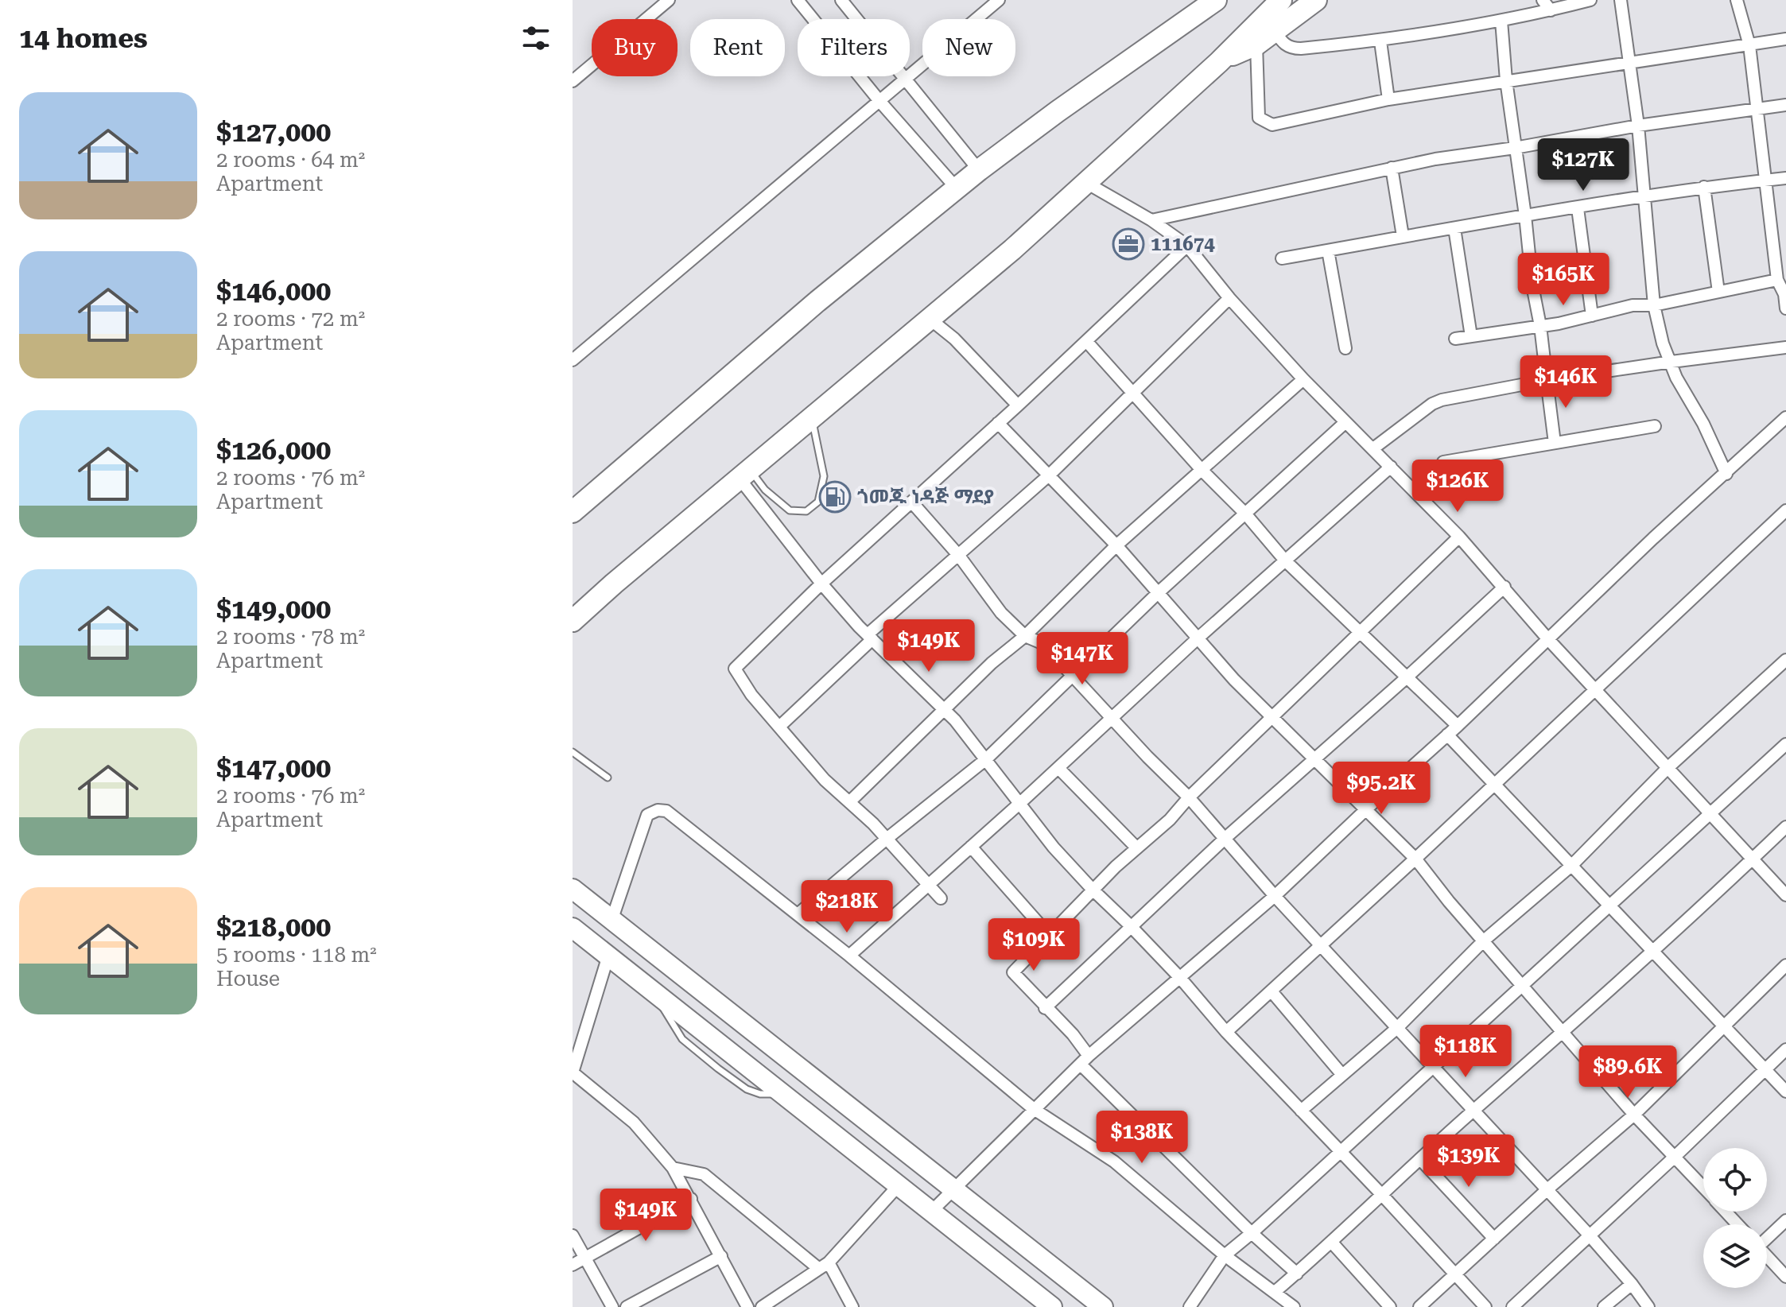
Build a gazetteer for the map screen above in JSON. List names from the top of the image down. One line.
{"places":{"office":["111674"],"fuel station":["ጎመጁ ነዳጅ ማደያ"]},"page":{"heading":"14 homes","chip":["Buy","Rent","Filters","New"],"list":[{"name":"$127,000","note":"2 rooms · 64 m² · Apartment"},{"name":"$146,000","note":"2 rooms · 72 m² · Apartment"},{"name":"$126,000","note":"2 rooms · 76 m² · Apartment"},{"name":"$149,000","note":"2 rooms · 78 m² · Apartment"},{"name":"$147,000","note":"2 rooms · 76 m² · Apartment"},{"name":"$218,000","note":"5 rooms · 118 m² · House"}],"price":["$127K","$165K","$146K","$126K","$149K","$147K","$95.2K","$218K","$109K","$118K","$89.6K","$138K","$139K","$149K"]}}
